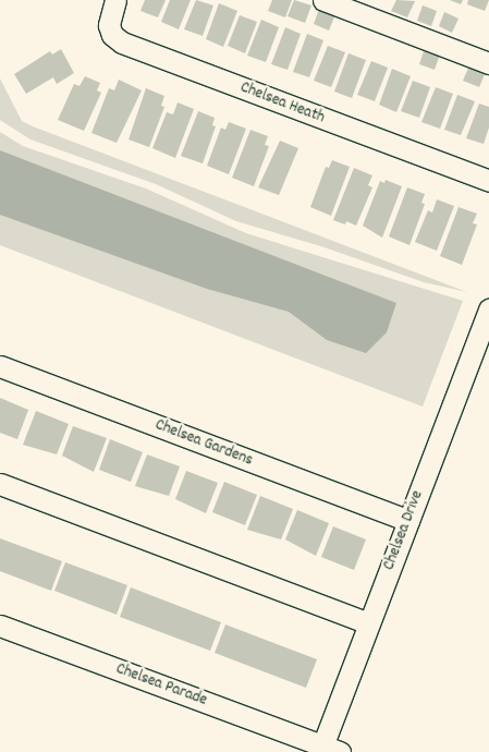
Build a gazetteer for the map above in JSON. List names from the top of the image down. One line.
{"streets":{"street":["Chelsea Heath","Chelsea Gardens","Chelsea Drive","Chelsea Parade"]},"crossings":[["Chelsea Gardens","Chelsea Drive"],["Chelsea Drive","Chelsea Parade"]]}
